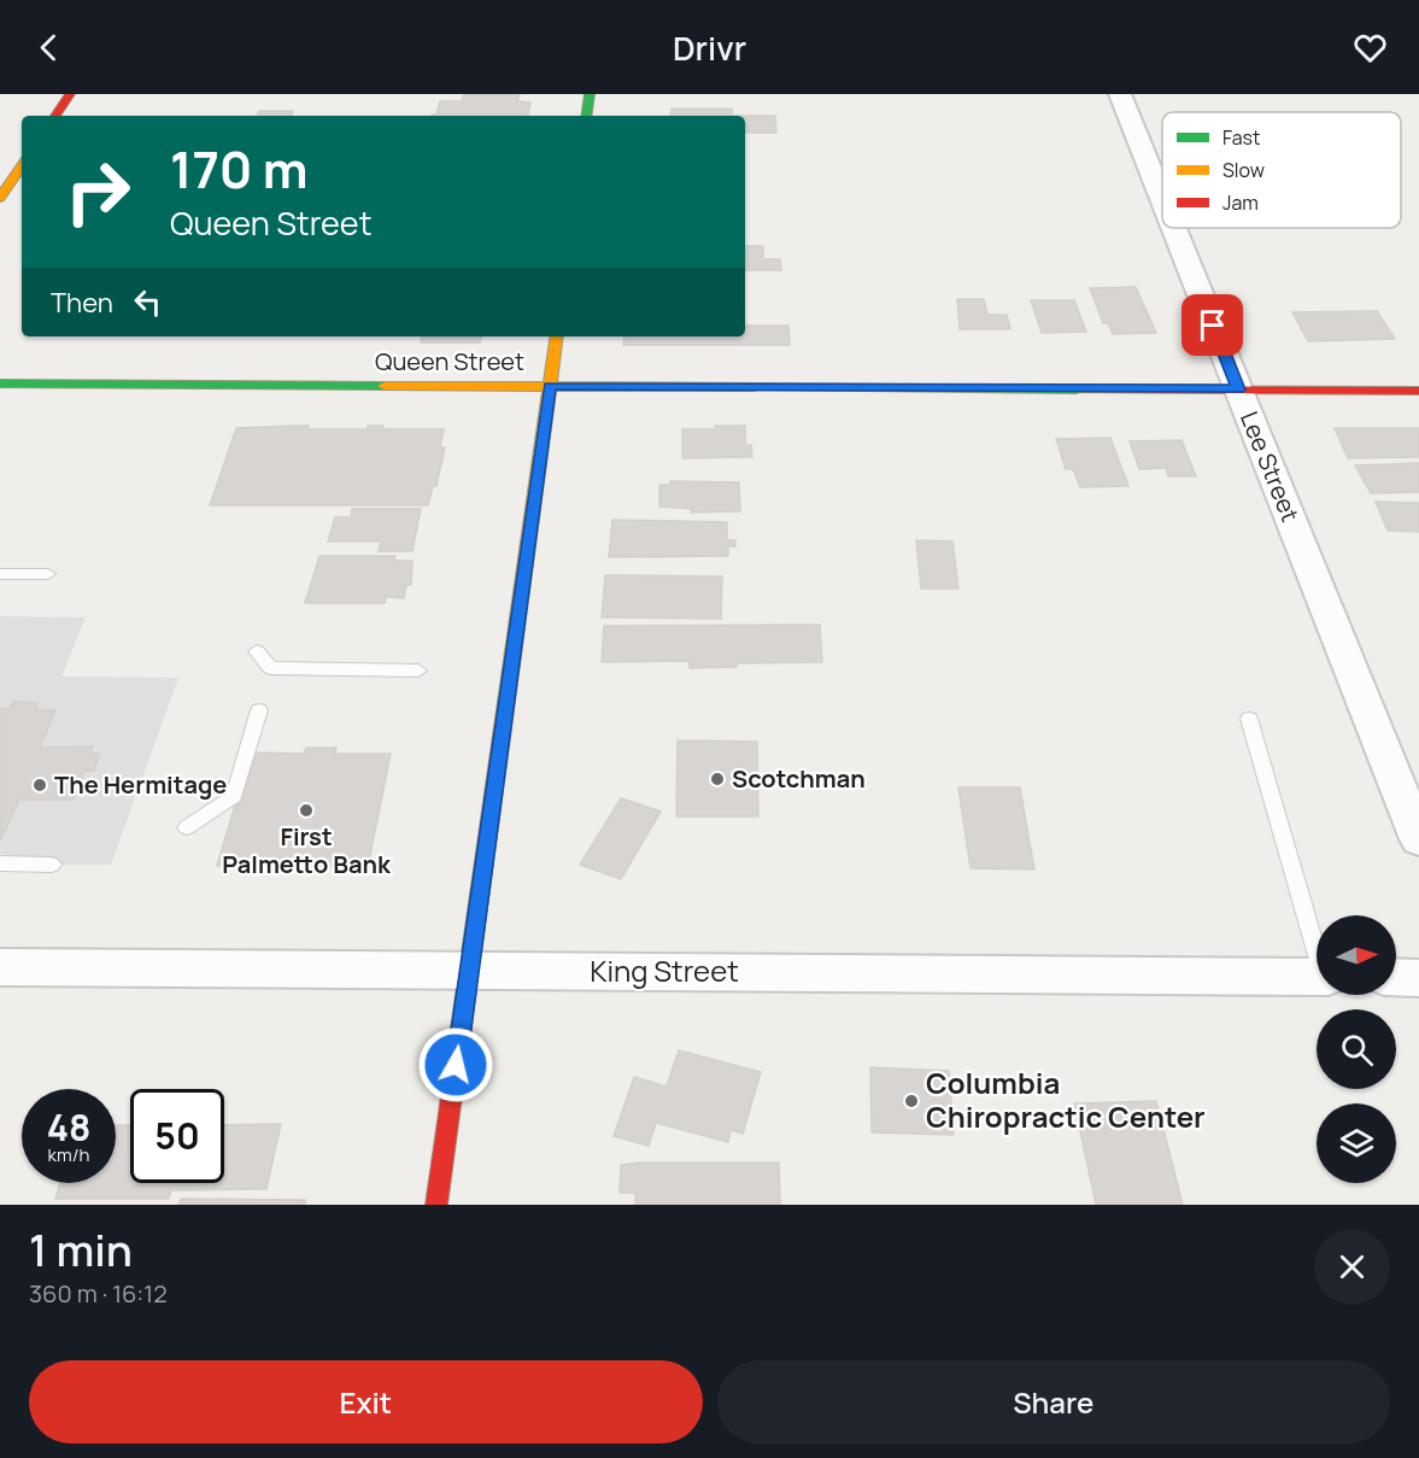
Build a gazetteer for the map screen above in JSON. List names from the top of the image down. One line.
{"streets":{"street":["Queen Street","Lee Street","King Street"]},"crossings":[["Queen Street","Lee Street"]],"places":["Scotchman","The Hermitage","First Palmetto Bank","Columbia Chiropractic Center"],"legend":["Fast","Slow","Jam"],"north":"right","page":{"header":"Drivr","turn":["170 m","Queen Street"],"then":"Then","speed":"48 km/h","limit":"50","heading":["1 min","360 m · 16:12"],"buttons":["Exit","Share"]}}
